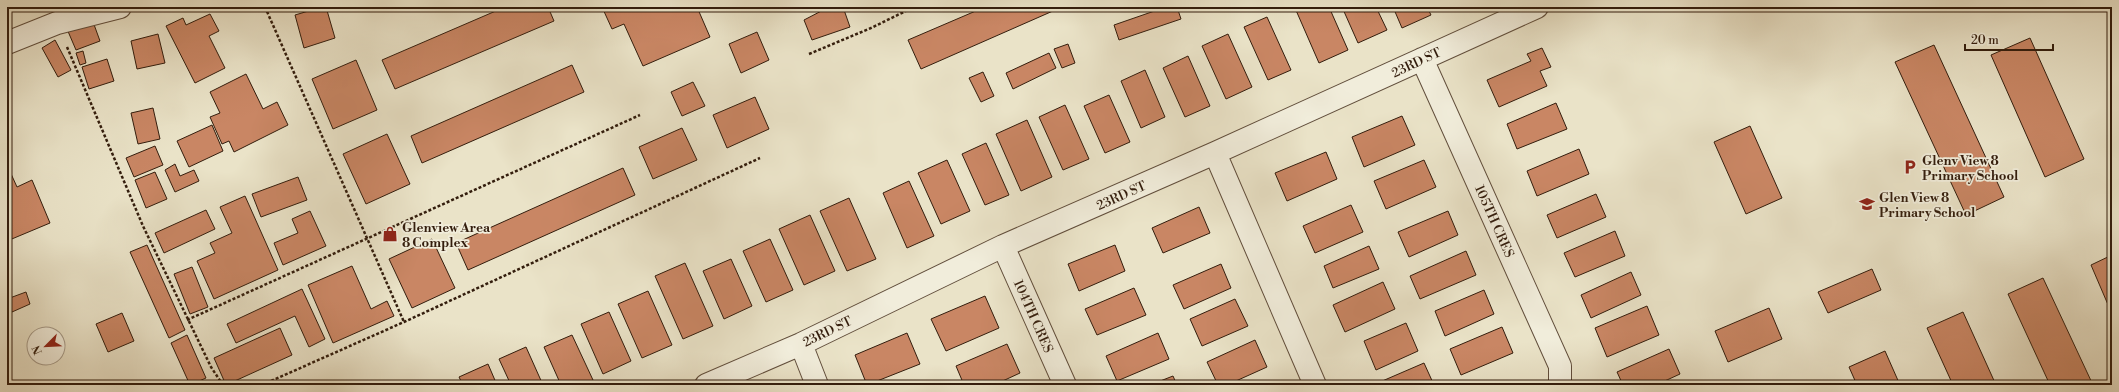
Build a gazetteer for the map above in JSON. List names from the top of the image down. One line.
{"streets":{"street":["23RD ST","105TH CRES","104TH CRES"]},"crossings":[["23RD ST","105TH CRES"],["23RD ST","104TH CRES"]],"places":{"parking":["Glenv View 8 Primary School"],"school or university":["Glen View 8 Primary School"],"shop":["Glenview Area 8 Complex"]},"scale_bar":"20 m","north":"bottom left"}
